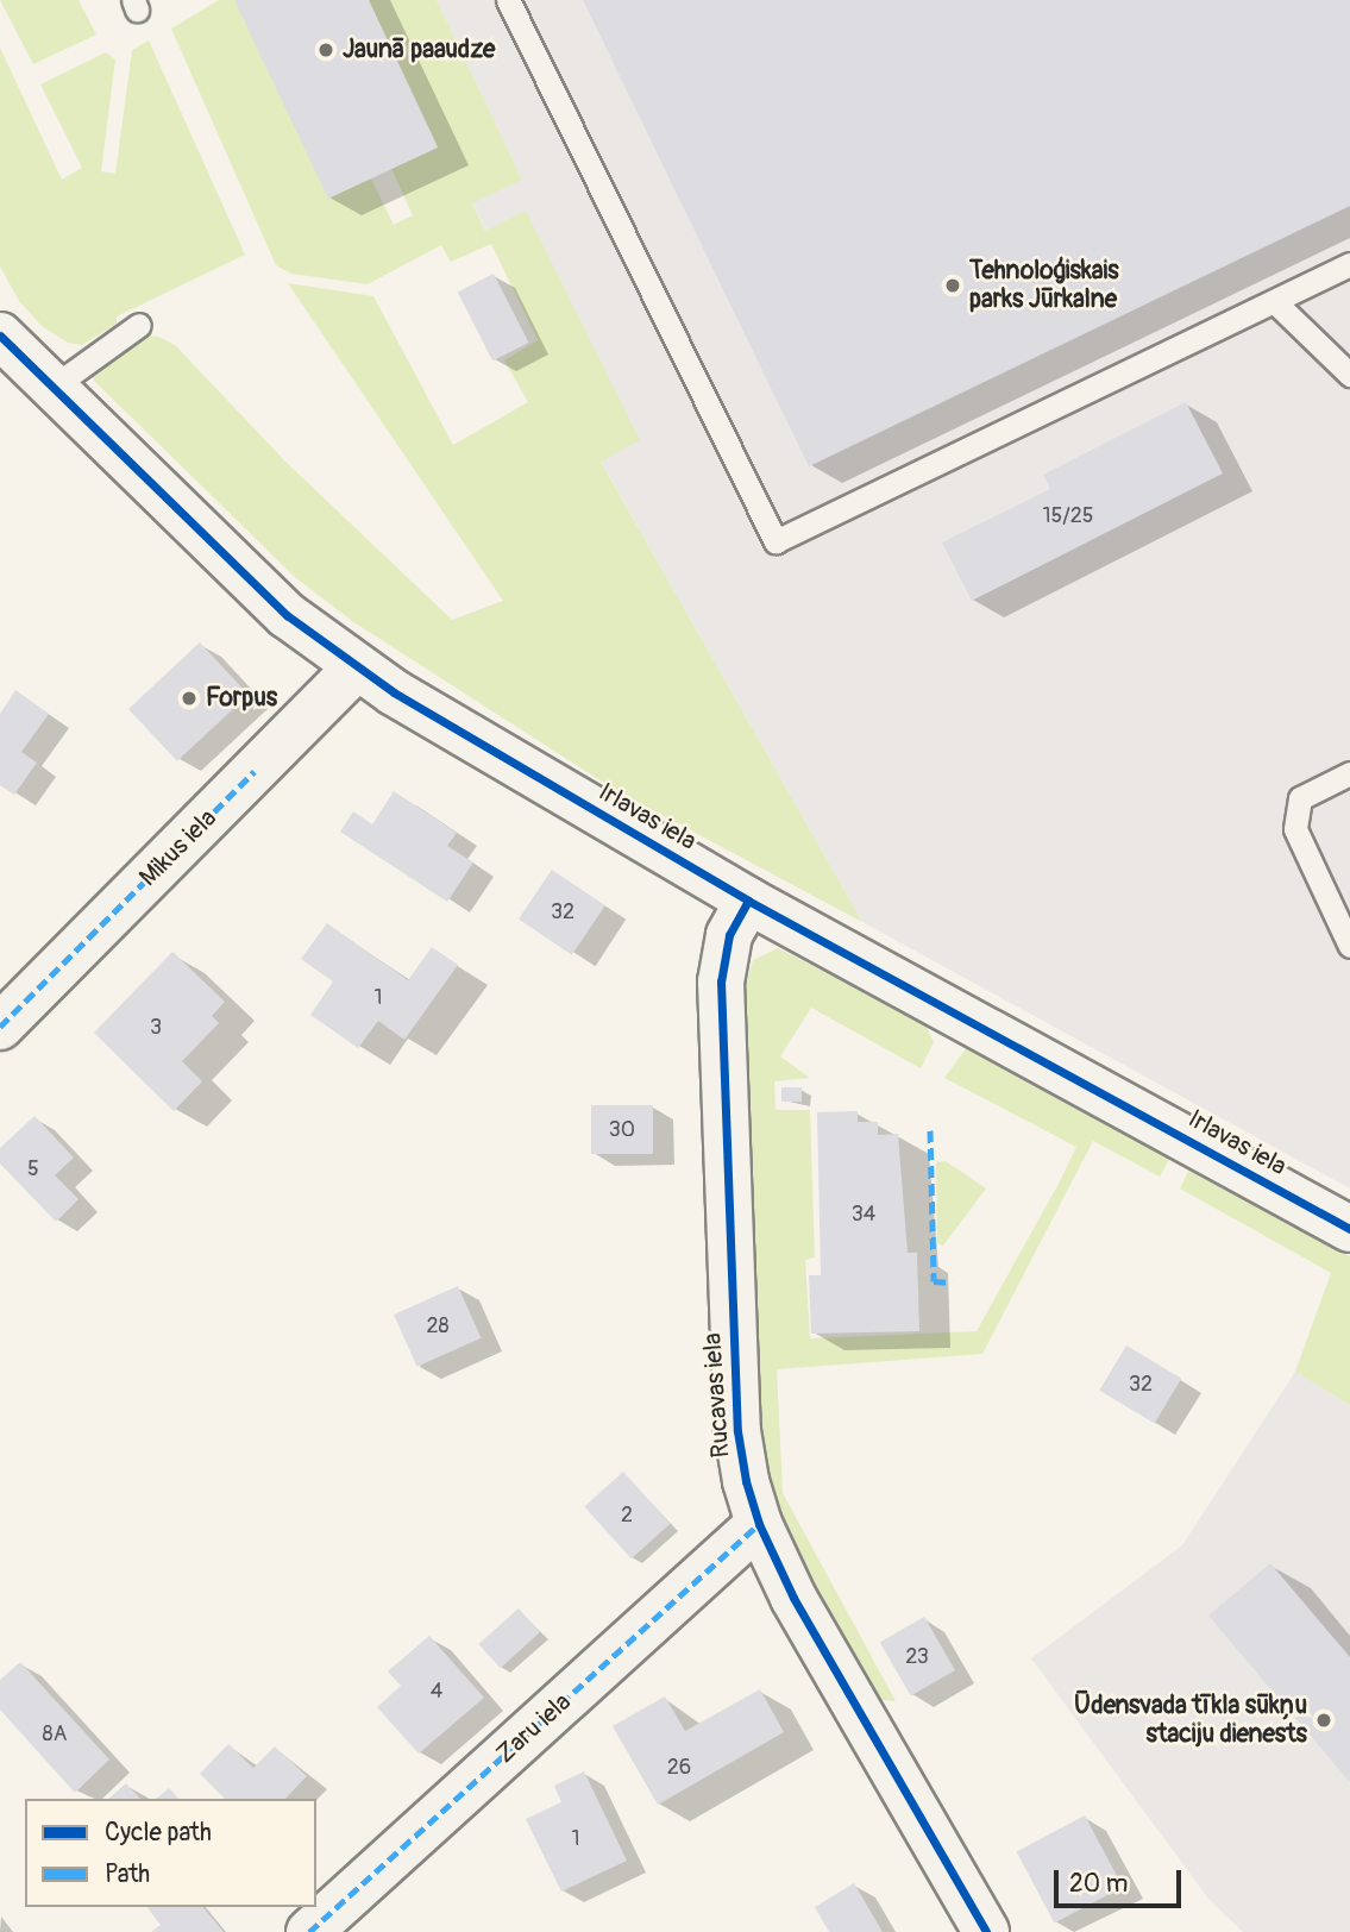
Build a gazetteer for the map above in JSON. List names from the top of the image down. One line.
{"streets":{"street":["Irlavas iela","Mikus iela","Rucavas iela","Zaru iela"]},"crossings":[["Irlavas iela","Mikus iela"],["Irlavas iela","Rucavas iela"],["Rucavas iela","Zaru iela"]],"places":["Jaunā paaudze","Tehnoloģiskais parks Jūrkalne","Forpus","Ūdensvada tīkla sūkņu staciju dienests"],"house_numbers":["15/25","32","1","3","30","5","34","28","32","2","23","4","8A","26","1"],"legend":["Cycle path","Path"],"scale_bar":"20 m"}
